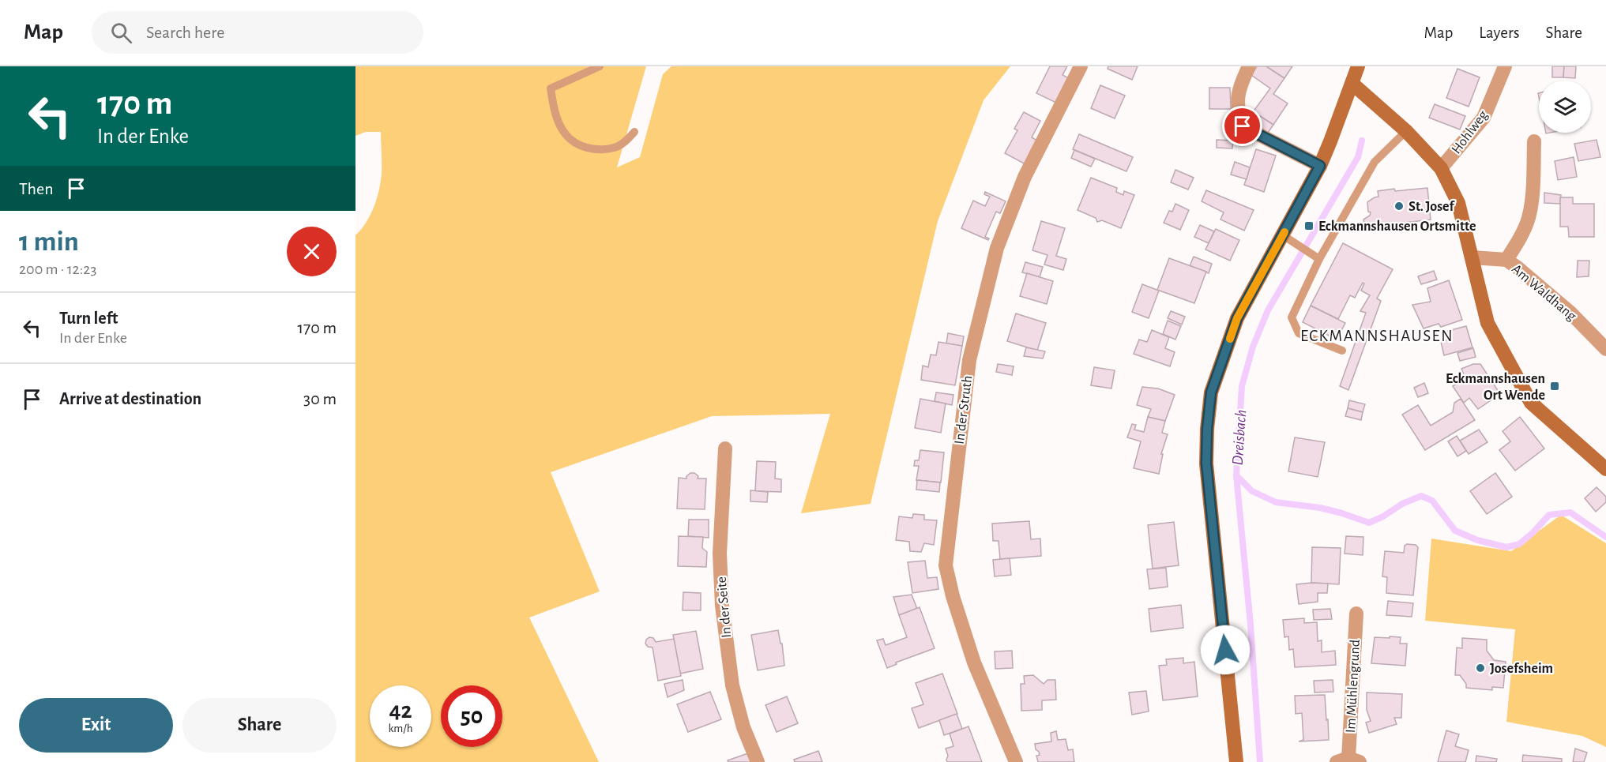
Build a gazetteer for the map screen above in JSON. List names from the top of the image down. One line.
{"streets":{"street":["Hohlweg","Am Waldhang","In der Struth","In der Seite","Im Mühlengrund"]},"districts":["ECKMANNSHAUSEN"],"water":["Dreisbach"],"places":{"other":["St. Josef","Josefsheim"],"transit":["Eckmannshausen Ortsmitte","Eckmannshausen Ort Wende"]},"page":{"header":"Map","search":"Search here","nav":["Map","Layers","Share"],"turn":["170 m","In der Enke"],"then":"Then","heading":["1 min","200 m · 12:23"],"list":[{"name":"Turn left","note":"In der Enke","value":"170 m"},{"name":"Arrive at destination","value":"30 m"}],"speed":"42 km/h","limit":"50","buttons":["Exit","Share"]}}
